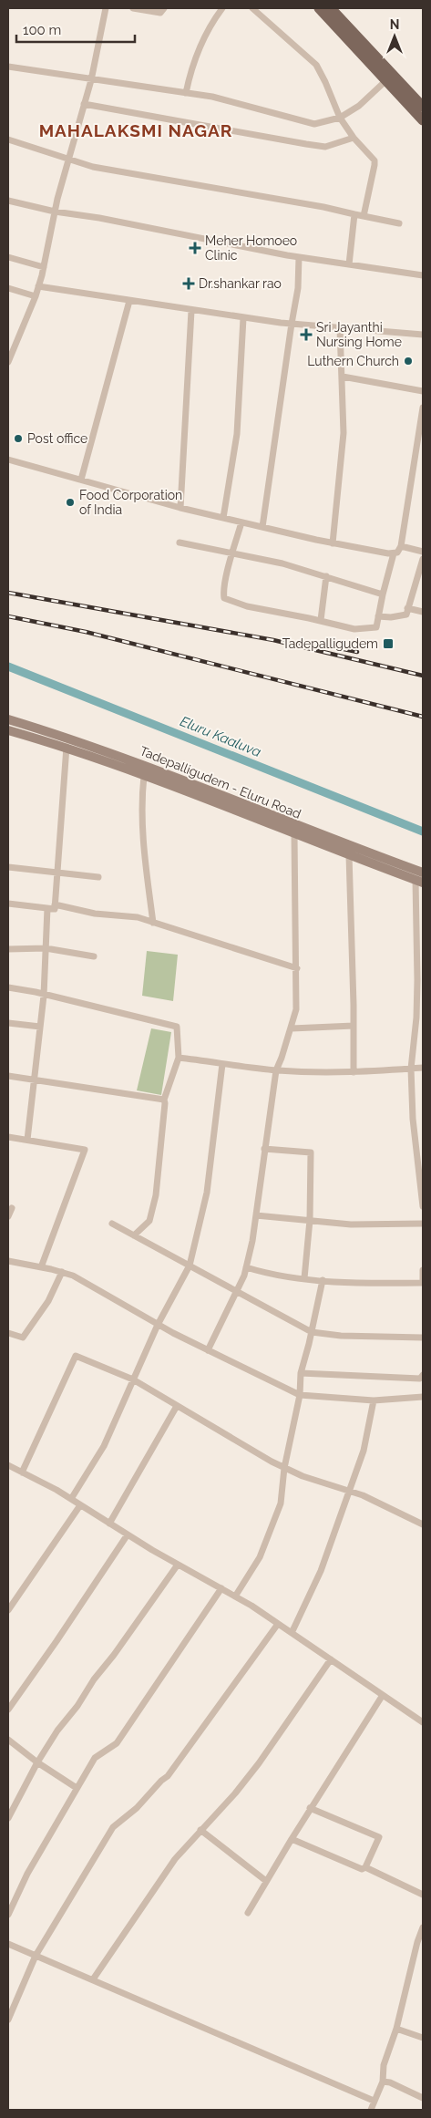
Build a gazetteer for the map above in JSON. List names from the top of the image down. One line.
{"streets":{"main road":["Tadepalligudem - Eluru Road"]},"districts":["MAHALAKSMI NAGAR"],"water":["Eluru Kaaluva"],"places":{"health":["Meher Homoeo Clinic","Dr.shankar rao","Sri Jayanthi Nursing Home"],"other":["Luthern Church","Post office","Food Corporation of India"],"transit":["Tadepalligudem"]},"scale_bar":"100 m","north":"top"}
